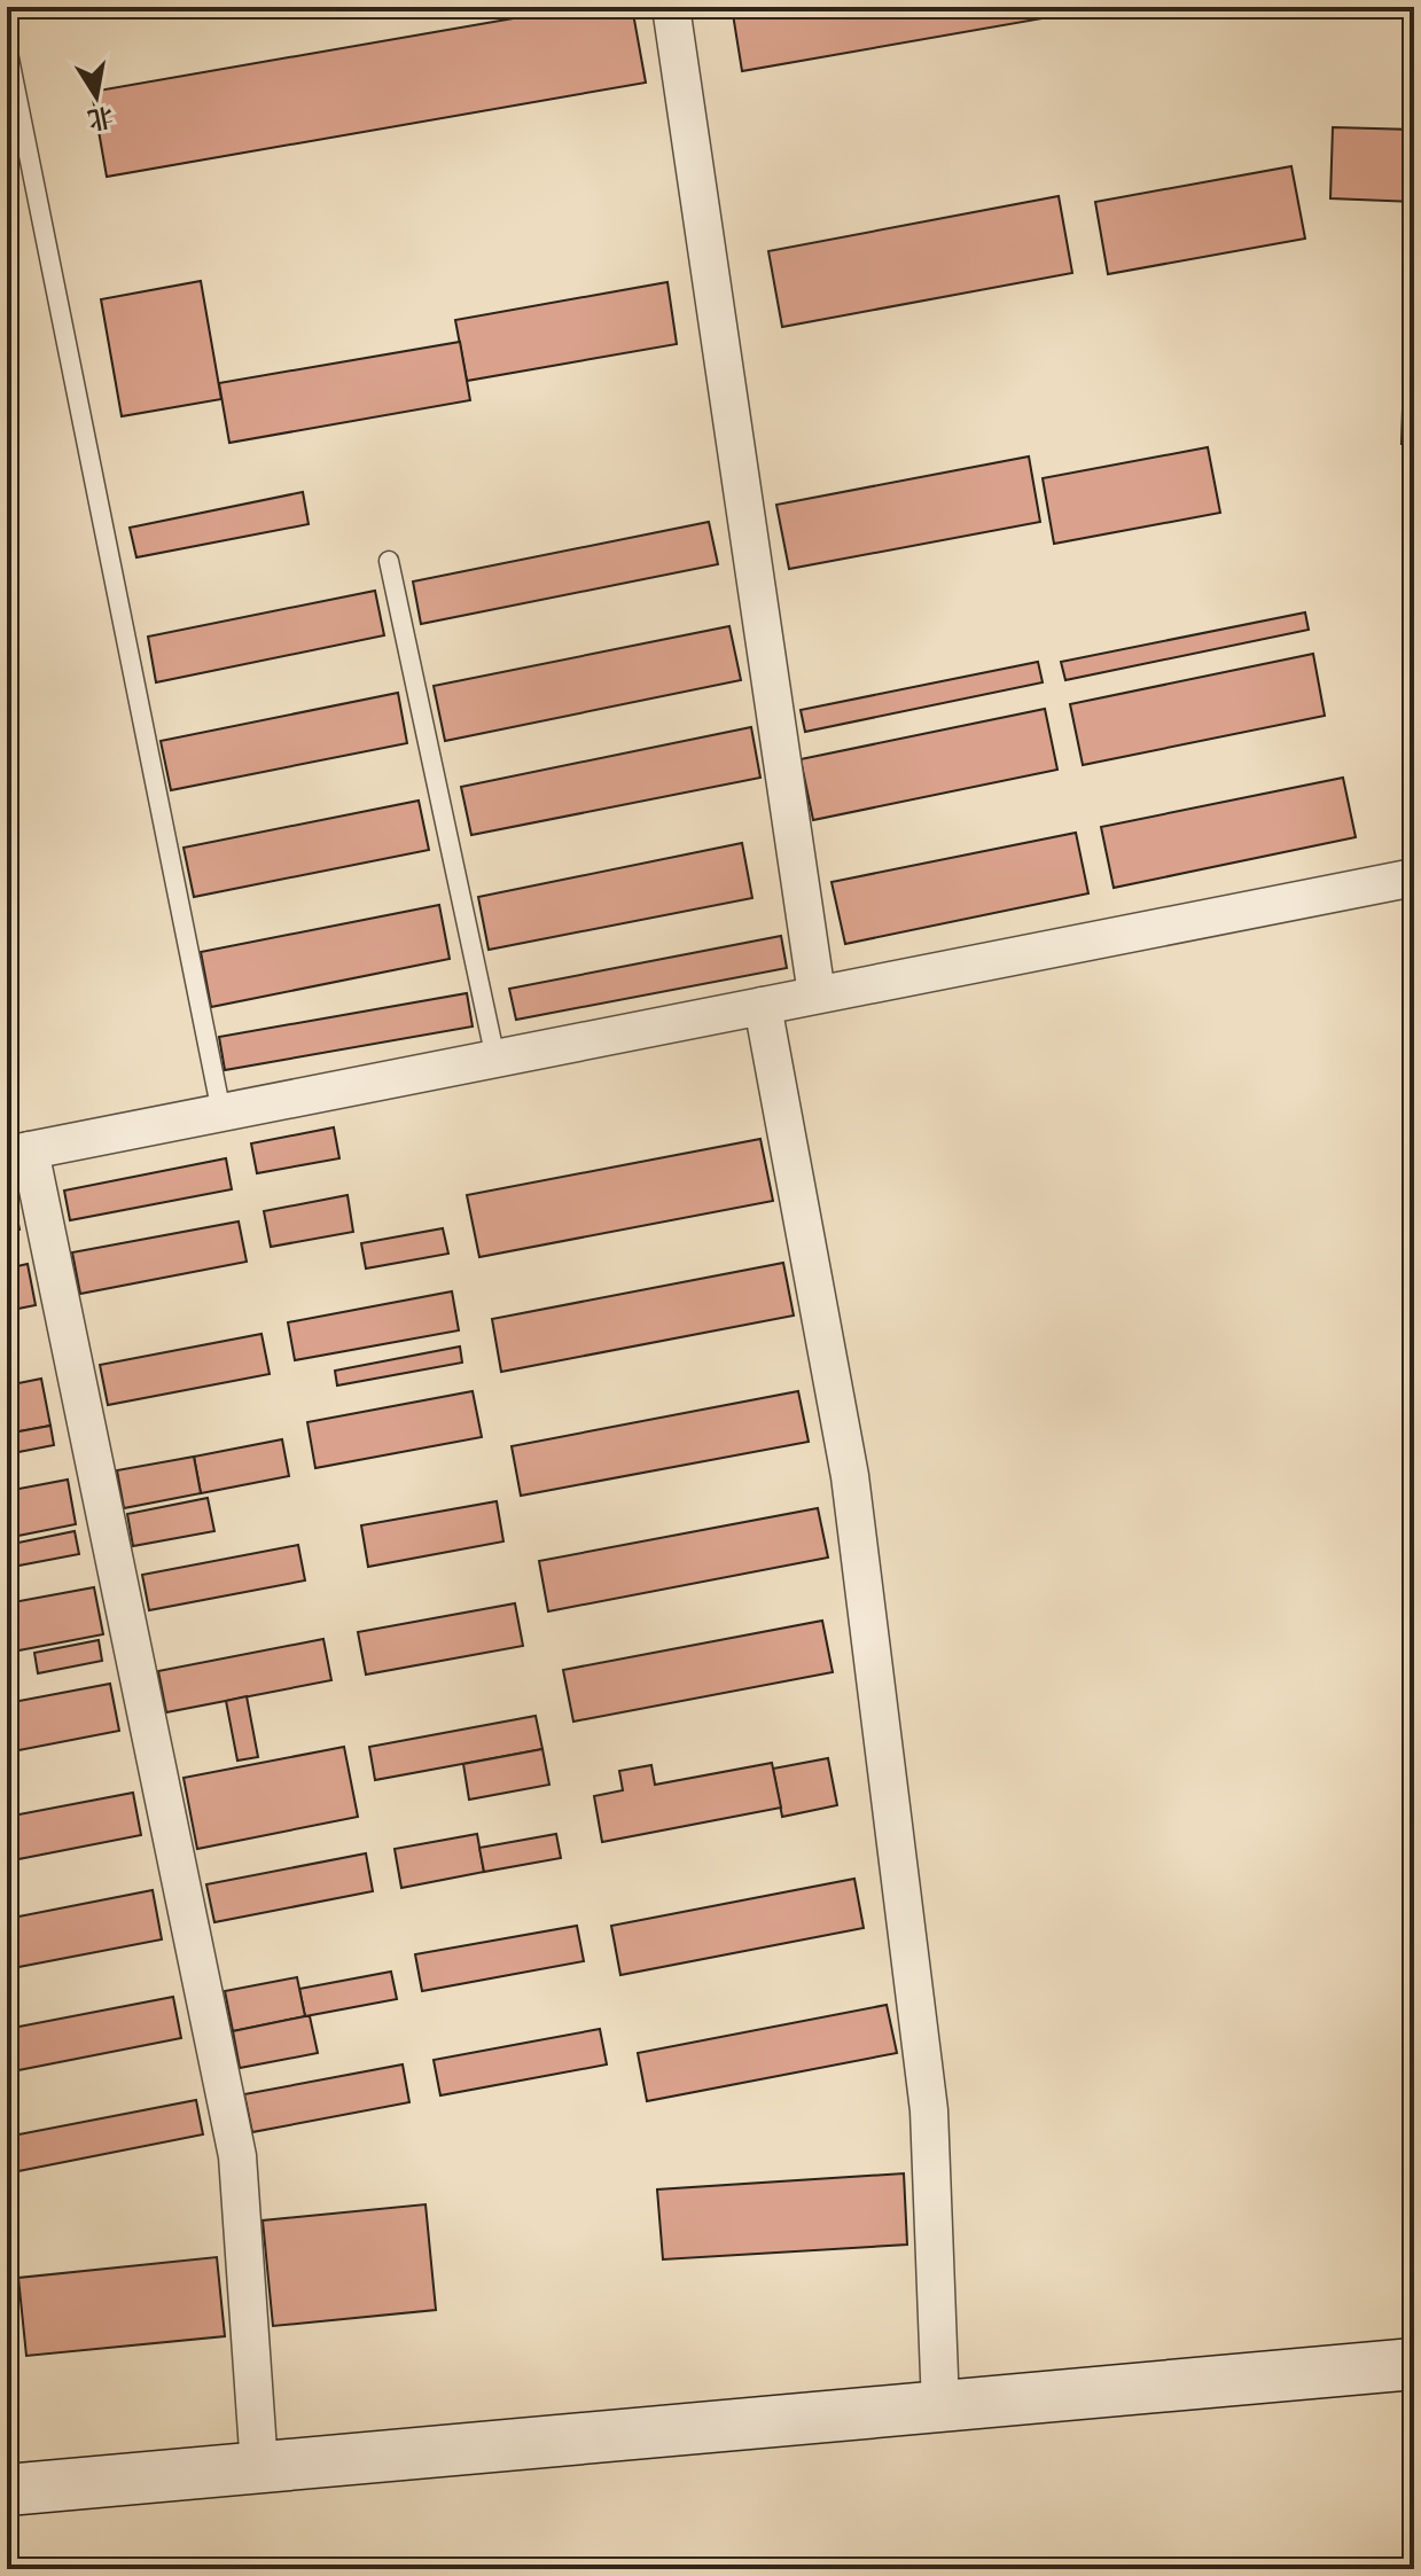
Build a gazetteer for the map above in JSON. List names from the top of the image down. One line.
{"north":"bottom"}
